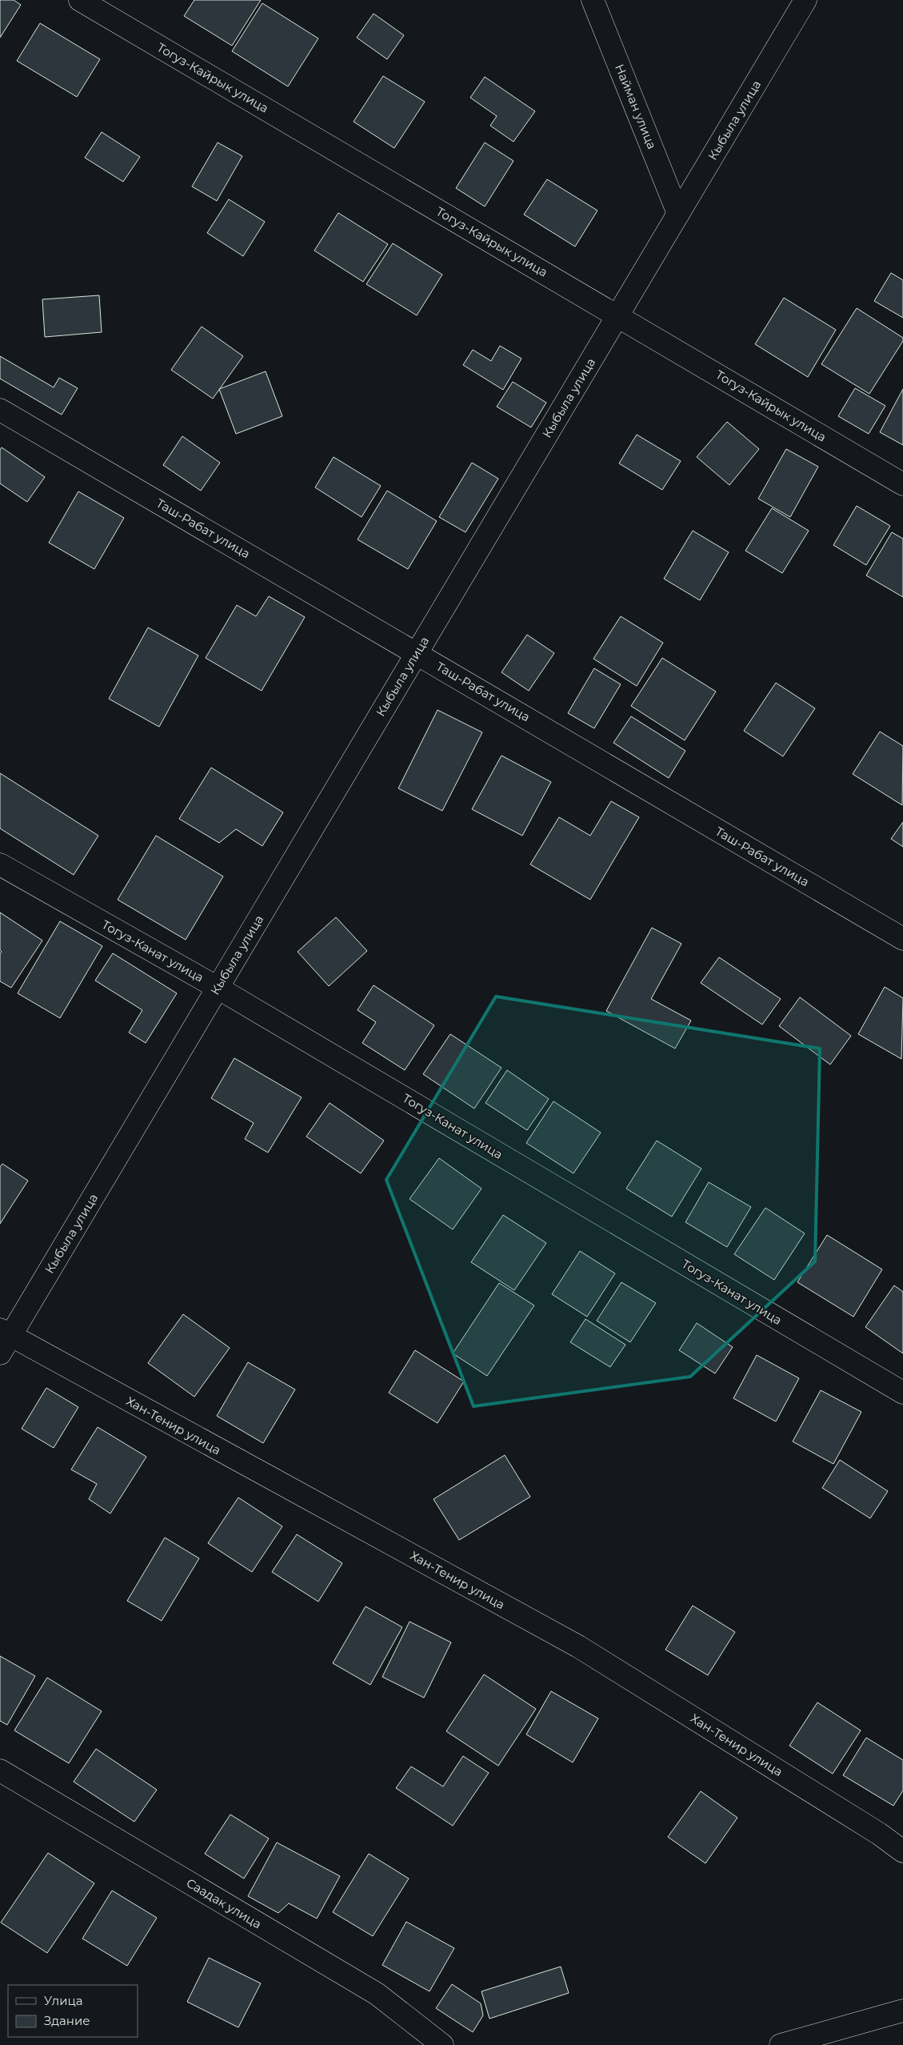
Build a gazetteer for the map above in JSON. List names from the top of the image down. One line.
{"streets":{"street":["Тогуз-Кайрык улица","Найман улица","Кыбыла улица","Таш-Рабат улица","Тогуз-Канат улица","Хан-Тенир улица","Саадак улица"]},"crossings":[["Тогуз-Кайрык улица","Кыбыла улица"],["Найман улица","Кыбыла улица"],["Кыбыла улица","Таш-Рабат улица"],["Кыбыла улица","Тогуз-Канат улица"],["Кыбыла улица","Хан-Тенир улица"]],"legend":["Улица","Здание"]}
